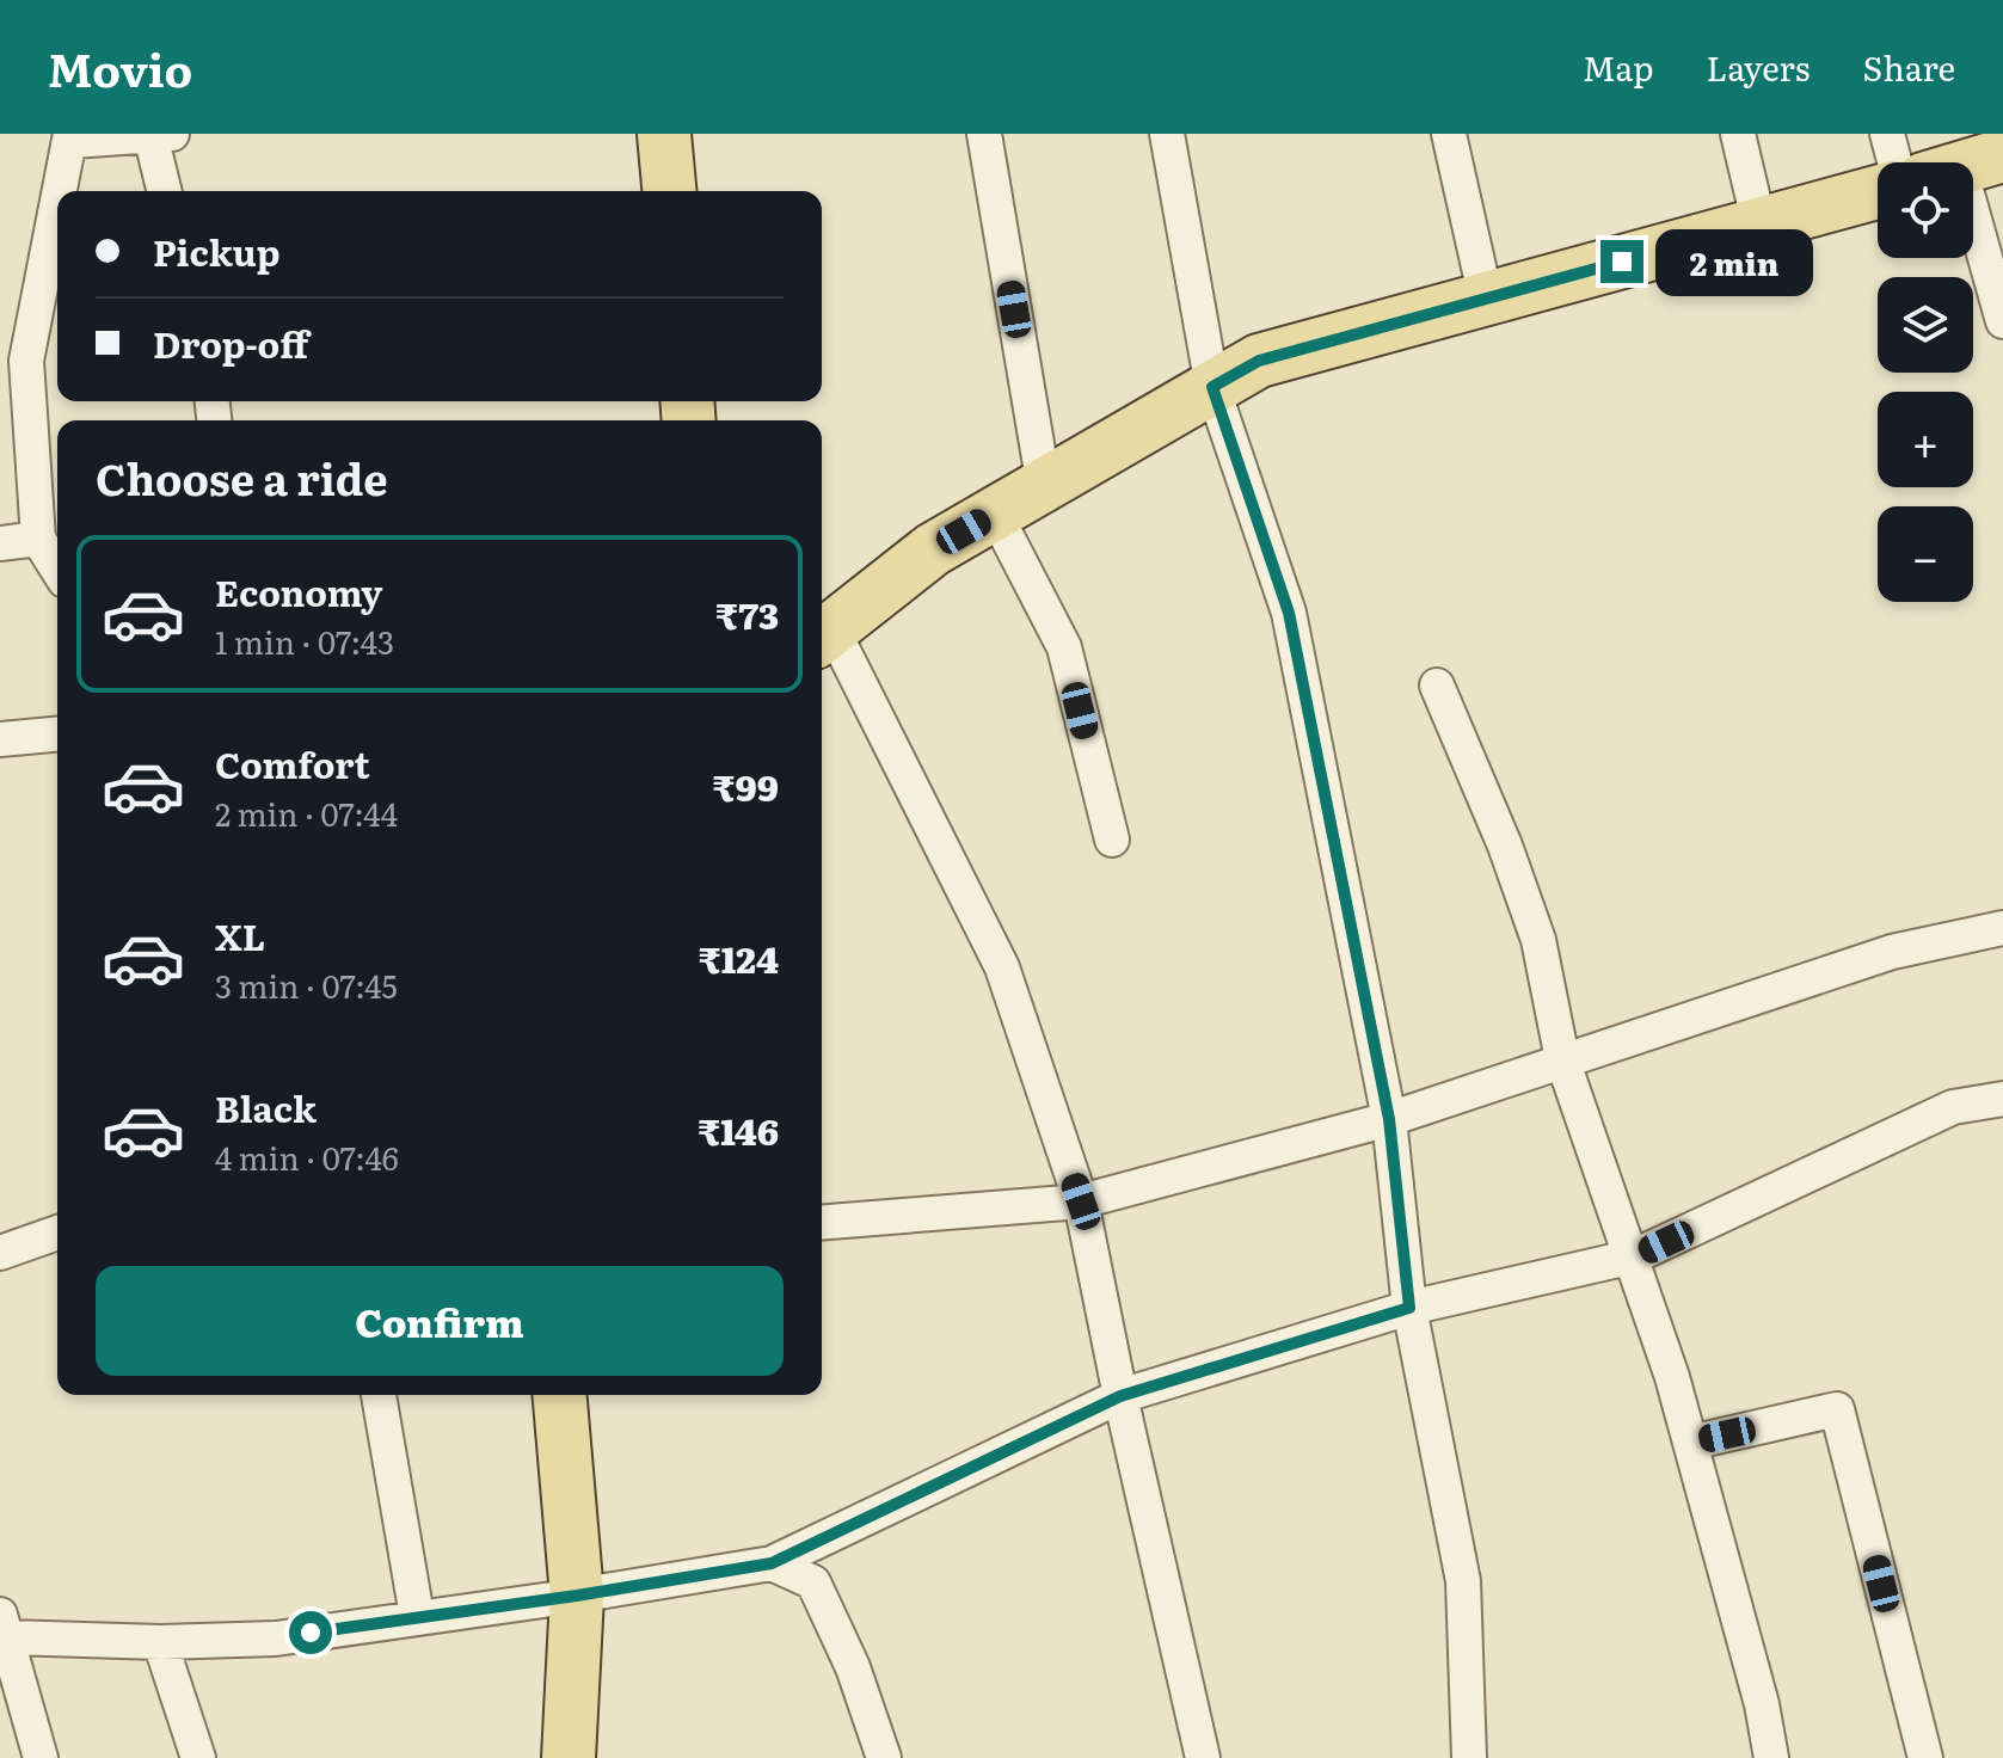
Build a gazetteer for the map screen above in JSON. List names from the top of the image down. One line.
{"page":{"header":"Movio","nav":["Map","Layers","Share"],"map_buttons":["+","−"],"banner":["Pickup","Drop-off"],"bubble":"2 min","heading":"Choose a ride","list":[{"name":"Economy","note":"1 min · 07:43","value":"₹73"},{"name":"Comfort","note":"2 min · 07:44","value":"₹99"},{"name":"XL","note":"3 min · 07:45","value":"₹124"},{"name":"Black","note":"4 min · 07:46","value":"₹146"}],"buttons":"Confirm"}}
